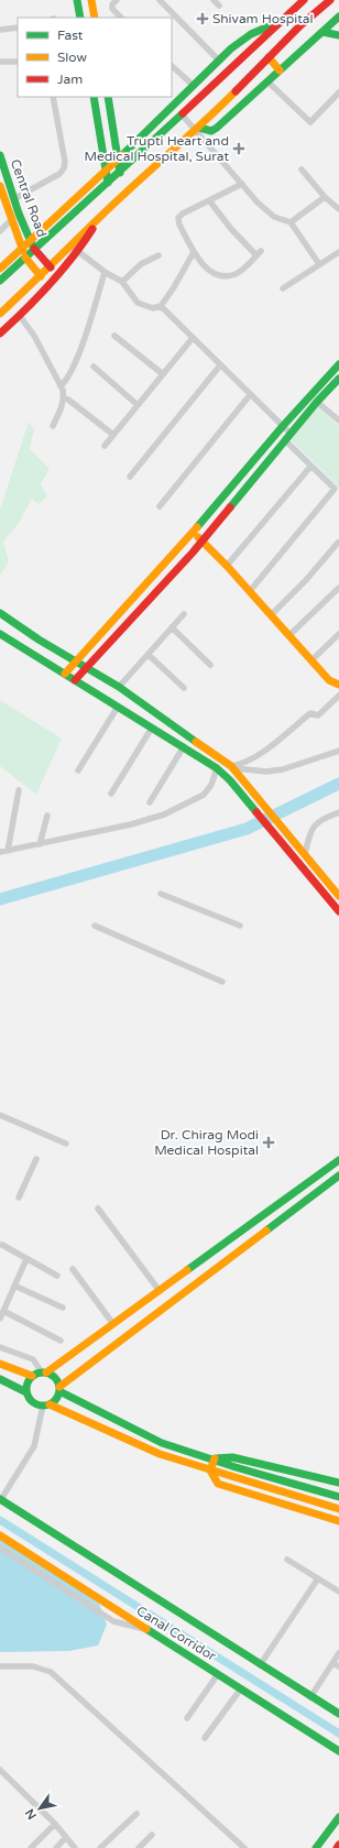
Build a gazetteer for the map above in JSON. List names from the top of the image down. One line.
{"streets":{"main road":["Central Road","Canal Corridor"]},"places":{"health":["Shivam Hospital","Trupti Heart and Medical Hospital, Surat","Dr. Chirag Modi Medical Hospital"]},"legend":["Fast","Slow","Jam"],"north":"bottom left"}
